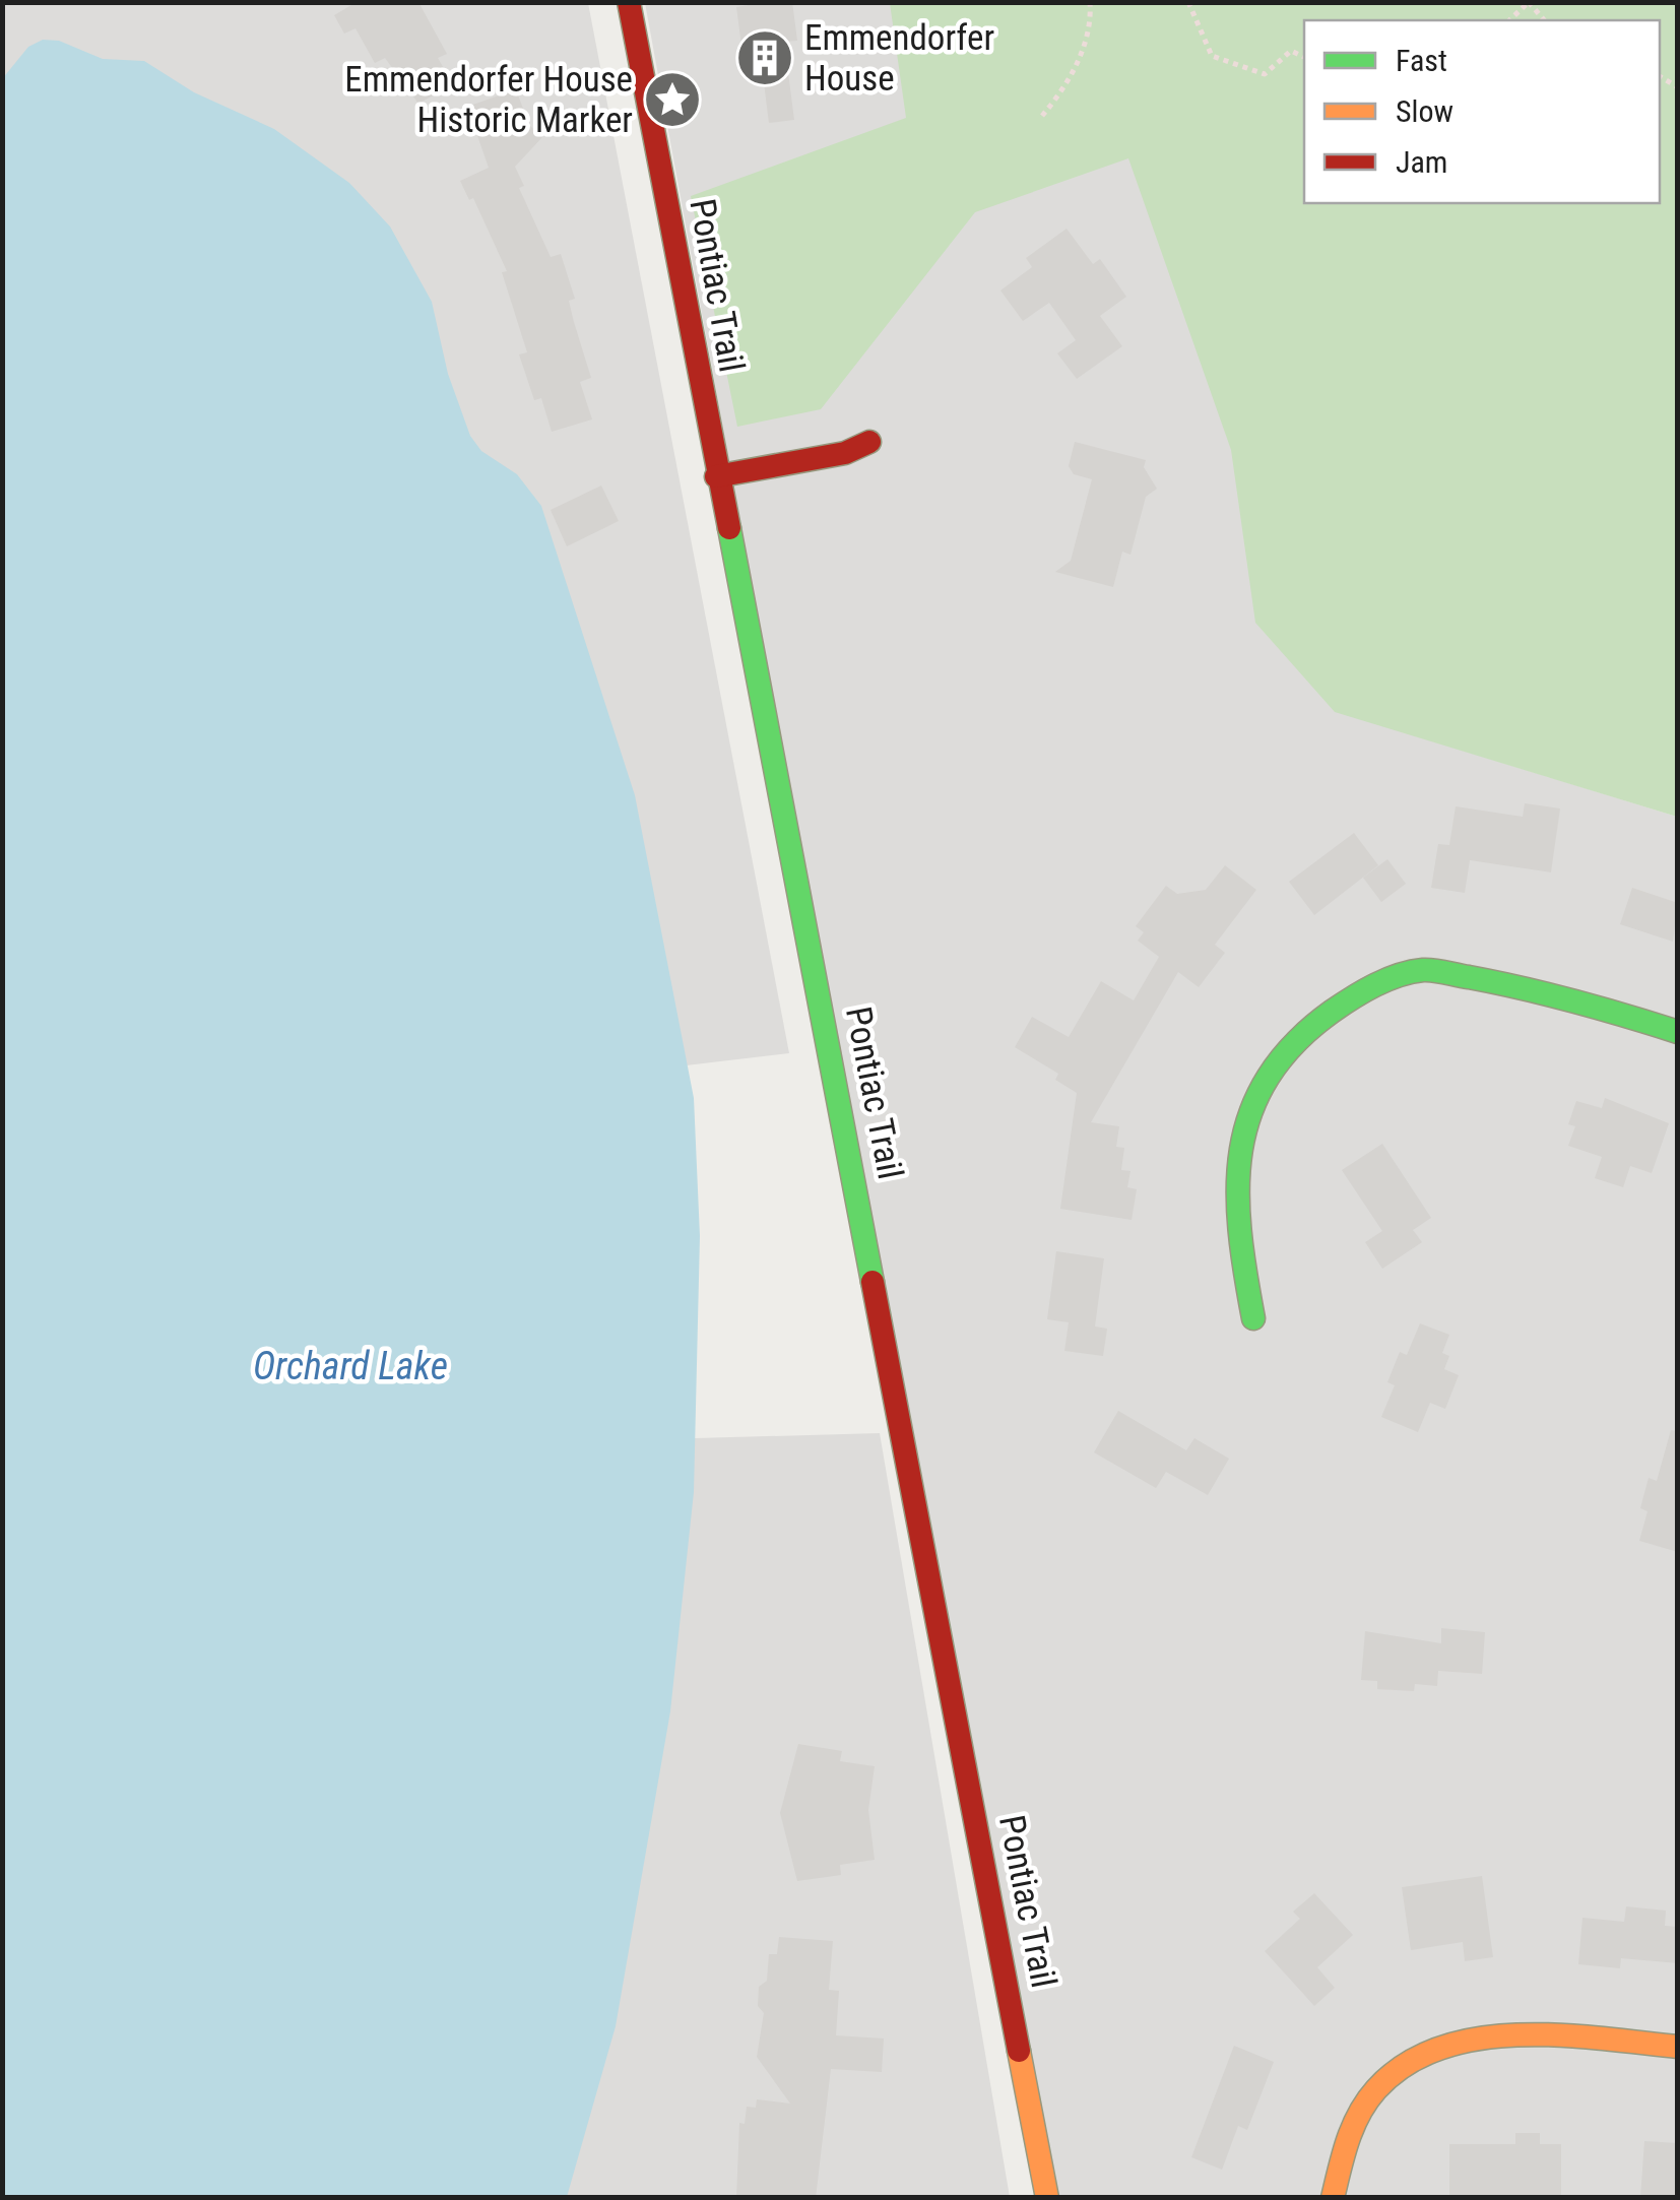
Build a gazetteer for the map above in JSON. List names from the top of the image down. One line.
{"streets":{"main road":["Pontiac Trail"]},"water":["Orchard Lake"],"places":{"building":["Emmendorfer House"],"place":["Emmendorfer House Historic Marker"]},"legend":["Fast","Slow","Jam"]}
